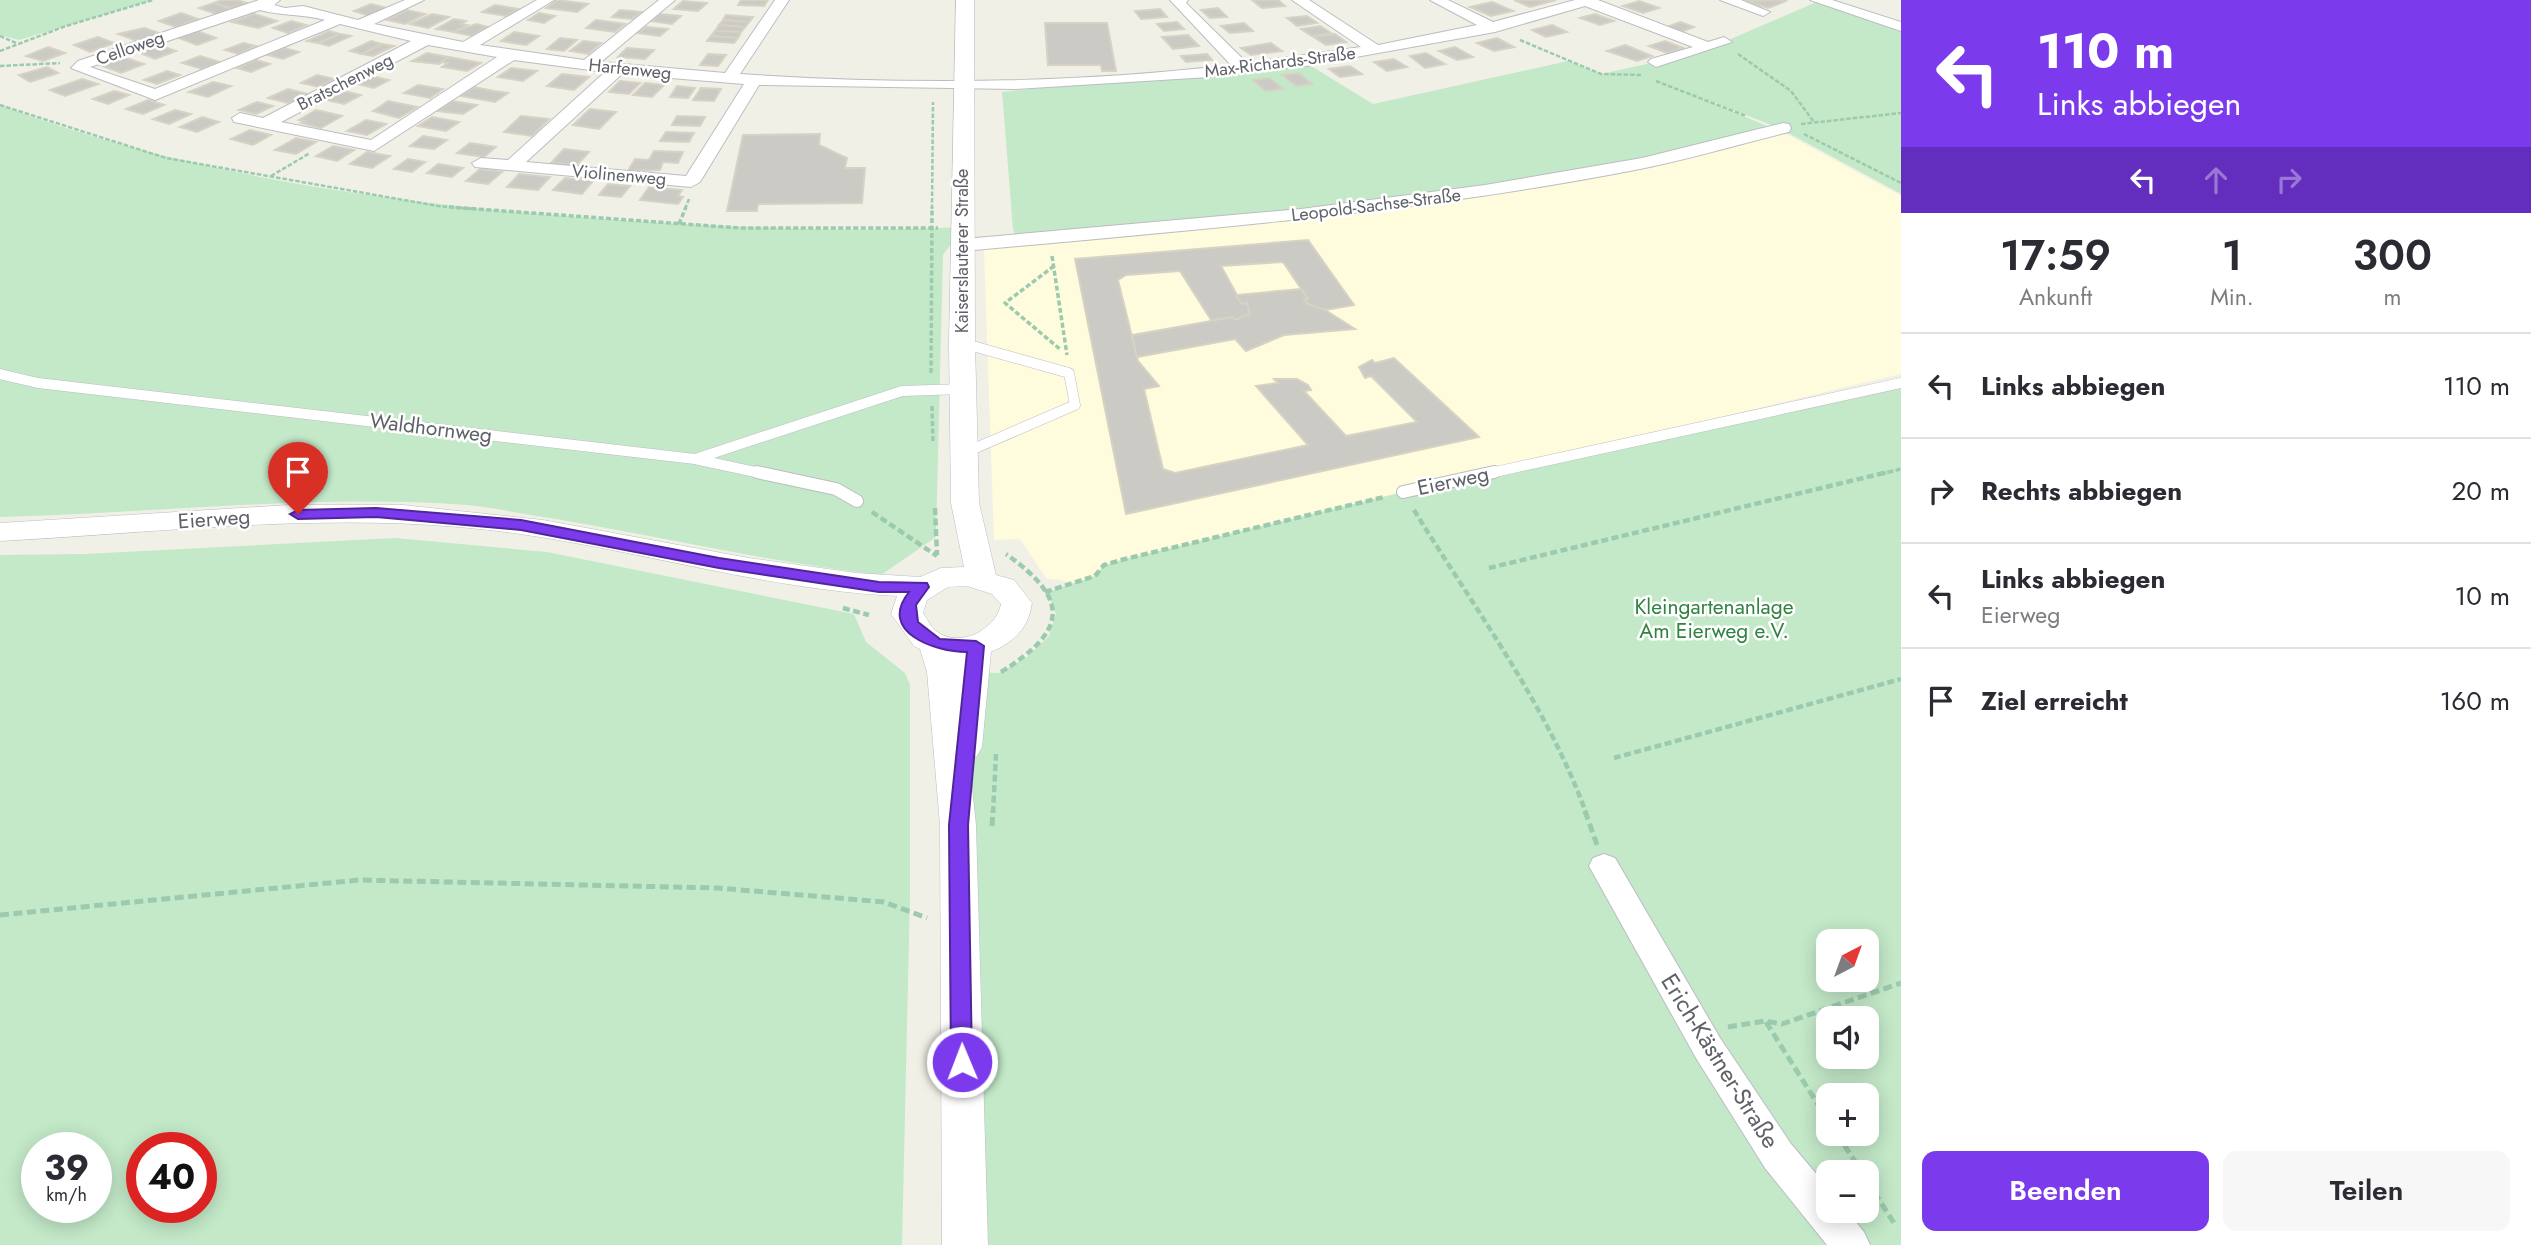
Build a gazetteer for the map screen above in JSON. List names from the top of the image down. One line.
{"streets":{"street":["Celloweg","Max-Richards-Straße","Harfenweg","Bratschenweg","Violinenweg","Leopold-Sachse-Straße","Kaiserslauterer Straße","Eierweg","Erich-Kästner-Straße"],"lane":["Waldhornweg"]},"crossings":[["Celloweg","Harfenweg"],["Max-Richards-Straße","Harfenweg"],["Max-Richards-Straße","Kaiserslauterer Straße"],["Harfenweg","Bratschenweg"],["Harfenweg","Violinenweg"],["Harfenweg","Kaiserslauterer Straße"],["Leopold-Sachse-Straße","Kaiserslauterer Straße"],["Kaiserslauterer Straße","Eierweg"]],"parks":["Kleingartenanlage Am Eierweg e.V."],"north":"top right","page":{"turn":["110 m","Links abbiegen"],"eta":["17:59","Ankunft","1","Min.","300","m"],"list":[{"name":"Links abbiegen","value":"110 m"},{"name":"Rechts abbiegen","value":"20 m"},{"name":"Links abbiegen","note":"Eierweg","value":"10 m"},{"name":"Ziel erreicht","value":"160 m"}],"map_buttons":["+","−"],"speed":"39 km/h","limit":"40","buttons":["Beenden","Teilen"]}}
